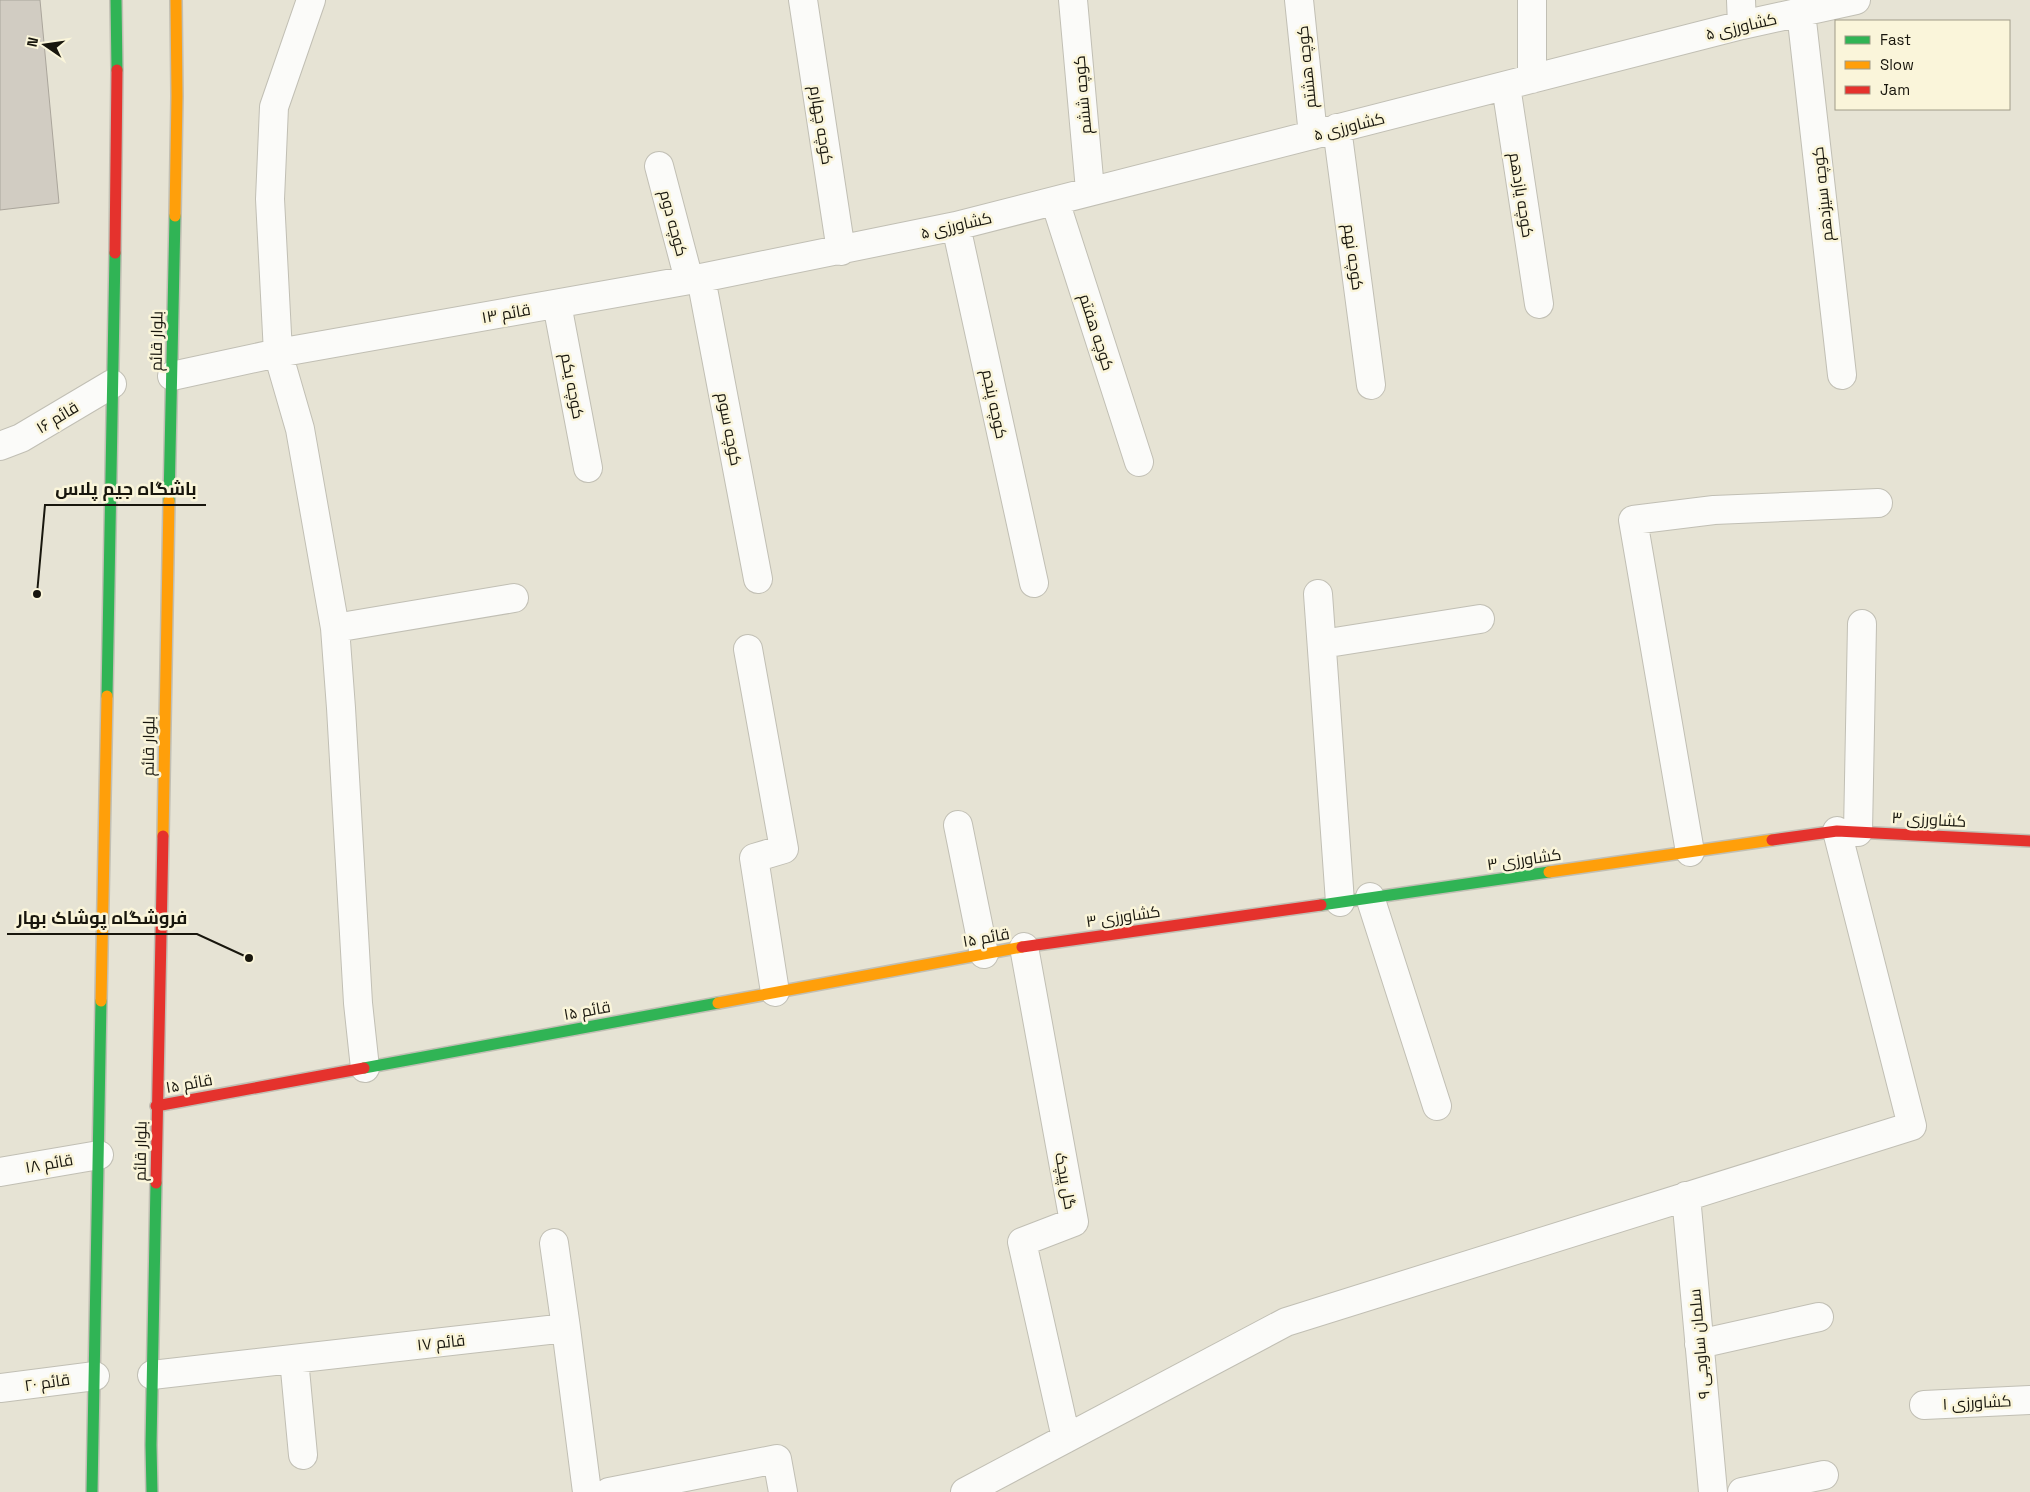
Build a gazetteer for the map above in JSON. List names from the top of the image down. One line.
{"streets":{"street":["کشاورزی ۵","کوچه هشتم","کوچه ششم","کوچه چهارم","کوچه سیزدهم","کوچه یازدهم","کوچه دوم","کوچه نهم","قائم ۱۳","کوچه هفتم","بلوار قائم","کوچه یکم","کوچه پنجم","قائم ۱۶","کوچه سوم","کشاورزی ۳","قائم ۱۵","قائم ۱۸","گل پیچک","قائم ۱۷","سلمان ساوجی ۹","قائم ۲۰","کشاورزی ۱"]},"crossings":[["کشاورزی ۵","کوچه هشتم"],["کشاورزی ۵","کوچه ششم"],["کشاورزی ۵","کوچه چهارم"],["کشاورزی ۵","کوچه سیزدهم"],["کشاورزی ۵","کوچه یازدهم"],["کشاورزی ۵","کوچه نهم"],["کشاورزی ۵","قائم ۱۳"],["کشاورزی ۵","کوچه هفتم"],["کشاورزی ۵","کوچه پنجم"],["کوچه هشتم","کوچه نهم"],["کوچه چهارم","قائم ۱۳"],["کوچه دوم","قائم ۱۳"],["کوچه دوم","کوچه سوم"],["قائم ۱۳","بلوار قائم"],["قائم ۱۳","کوچه یکم"],["قائم ۱۳","کوچه سوم"],["بلوار قائم","قائم ۱۵"],["بلوار قائم","قائم ۱۷"],["کشاورزی ۳","قائم ۱۵"],["کشاورزی ۳","گل پیچک"],["قائم ۱۵","گل پیچک"]],"places":["باشگاه جیم پلاس","فروشگاه پوشاک بهار"],"legend":["Fast","Slow","Jam"],"north":"left"}
